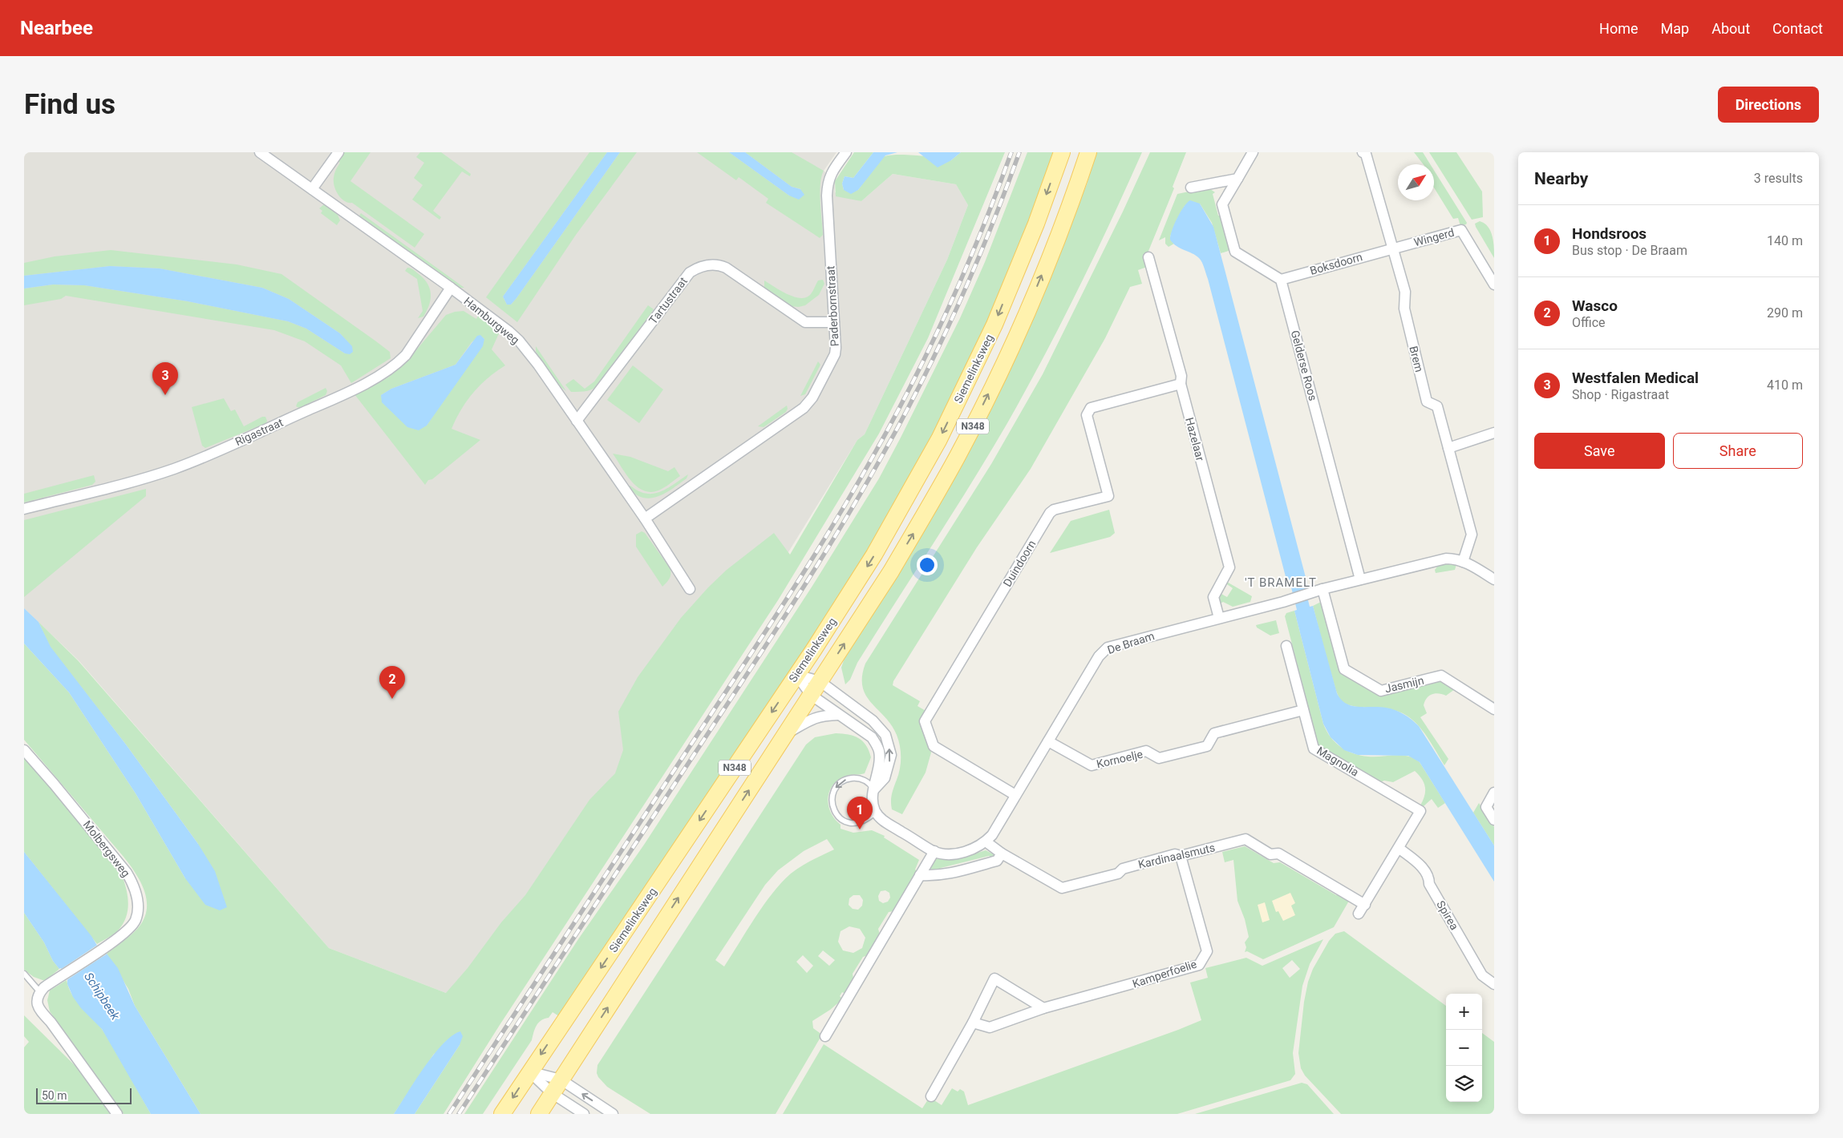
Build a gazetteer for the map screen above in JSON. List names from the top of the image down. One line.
{"streets":{"main road":["Siemelinksweg","N348"],"street":["Wingerd","Boksdoorn","Tartustraat","Paderbornstraat","Hamburgweg","Brem","Gelderse Roos","Rigastraat","Hazelaar","Duindoorn","De Braam","Jasmijn","Kornoelje","Magnolia","Molbergsweg","Kardinaalsmuts","Spirea","Kamperfoelie"]},"crossings":[["Wingerd","Boksdoorn"],["Wingerd","Brem"],["Boksdoorn","Brem"],["Boksdoorn","Gelderse Roos"],["Tartustraat","Paderbornstraat"],["Tartustraat","Hamburgweg"],["Paderbornstraat","Hamburgweg"],["Hamburgweg","Rigastraat"],["Brem","De Braam"],["Gelderse Roos","De Braam"],["Hazelaar","Duindoorn"],["Hazelaar","De Braam"],["Duindoorn","De Braam"],["De Braam","Jasmijn"],["De Braam","Kornoelje"],["De Braam","Kardinaalsmuts"],["Kornoelje","Magnolia"],["Magnolia","Spirea"],["Kardinaalsmuts","Kamperfoelie"]],"districts":["'T BRAMELT"],"water":["Schipbeek"],"scale_bar":"50 m","north":"top right","page":{"header":"Nearbee","nav":["Home","Map","About","Contact"],"buttons":["Directions",["Save","Share"]],"title":"Find us","heading":["Nearby","3 results"],"list":[{"mark":"1","name":"Hondsroos","note":"Bus stop · De Braam","value":"140 m"},{"mark":"2","name":"Wasco","note":"Office","value":"290 m"},{"mark":"3","name":"Westfalen Medical","note":"Shop · Rigastraat","value":"410 m"}],"pins":["3","2","1"],"map_buttons":["+","−"],"scale":"50 m"}}
